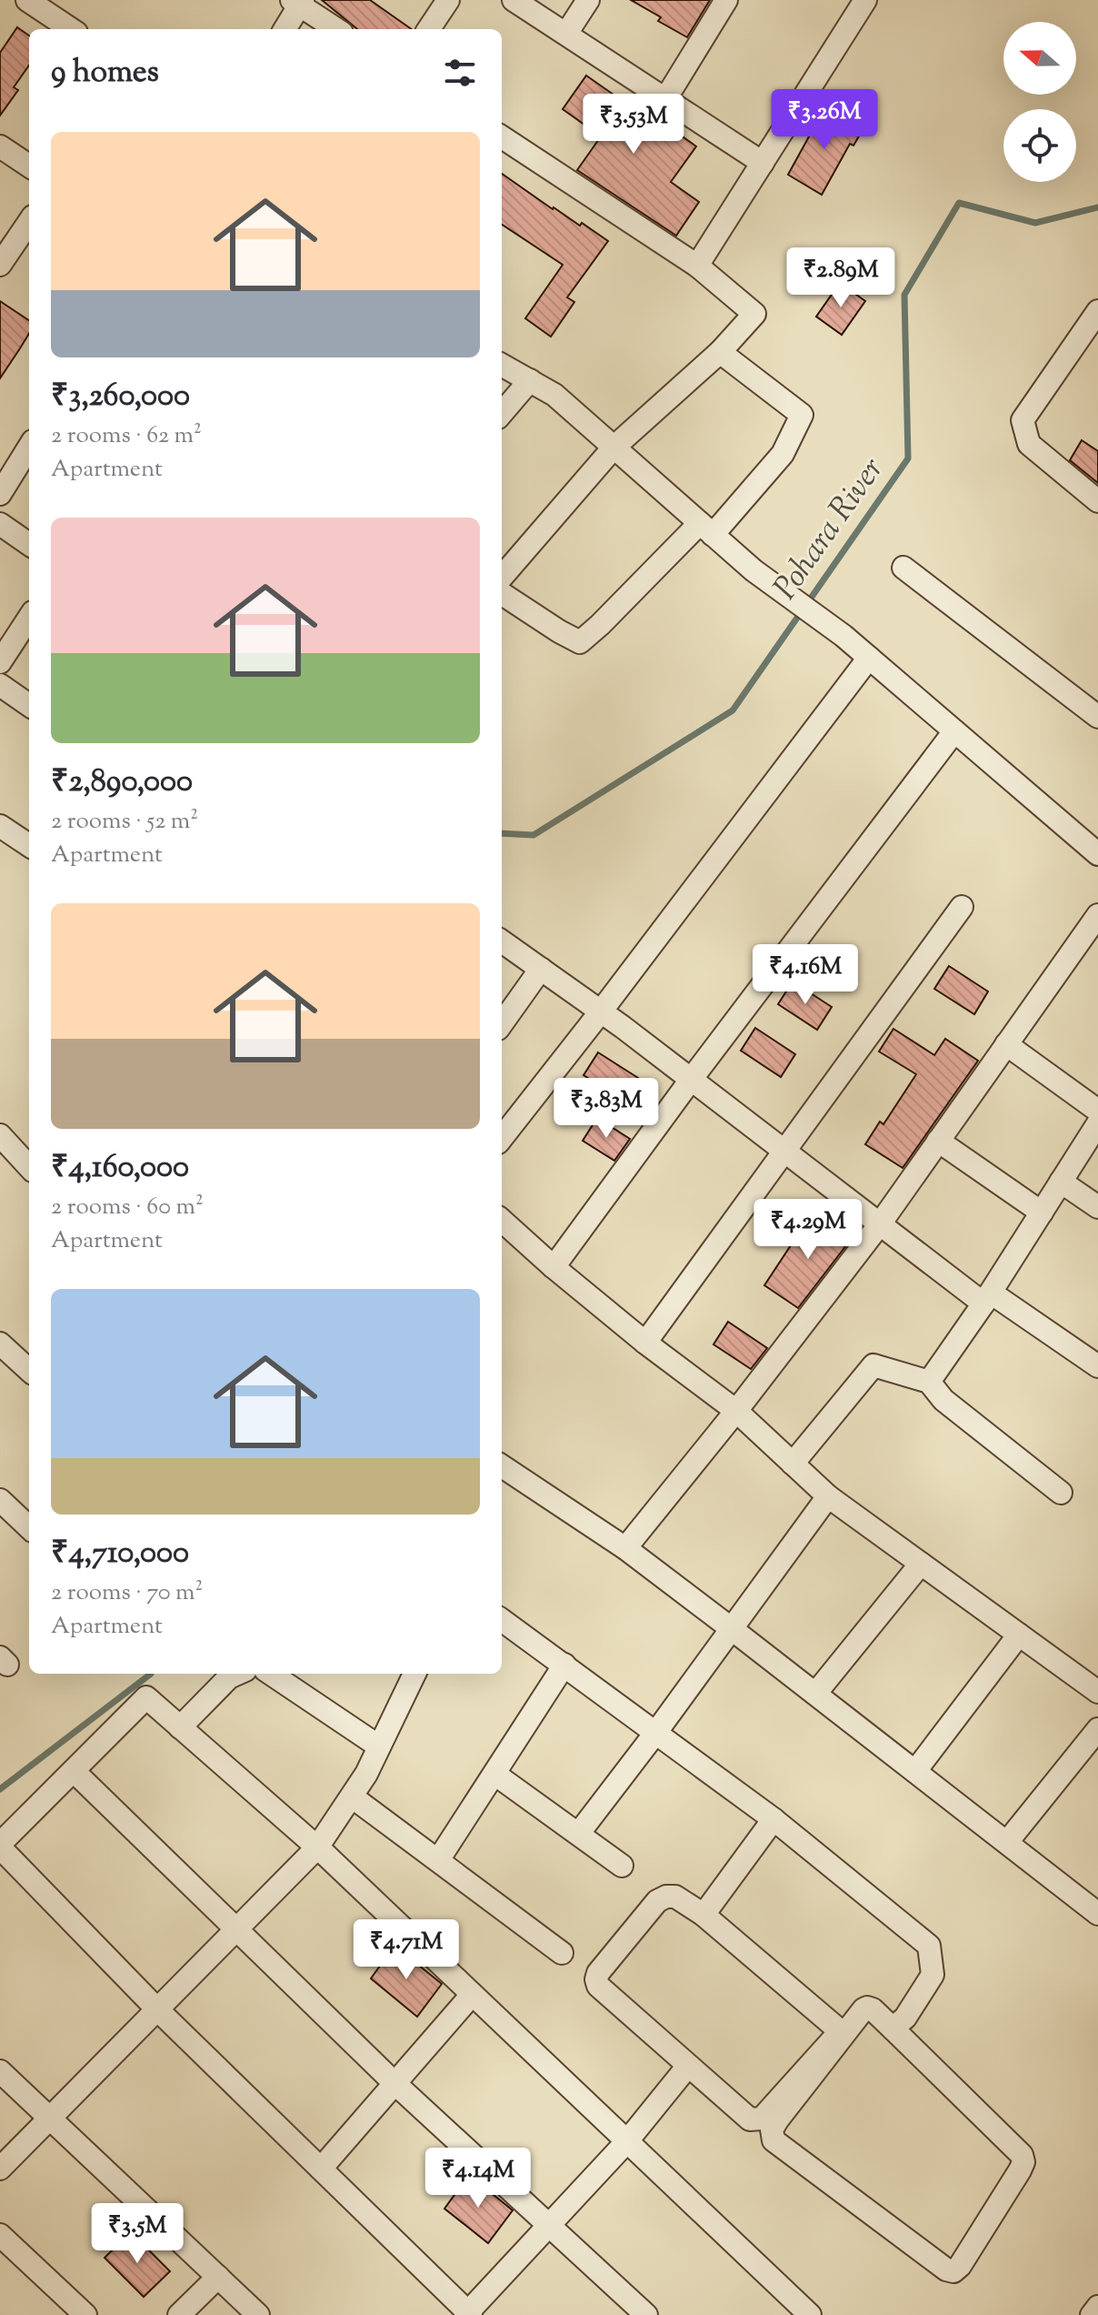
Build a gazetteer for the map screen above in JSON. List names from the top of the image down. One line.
{"water":["Pohara River"],"north":"left","page":{"heading":"9 homes","price":["₹3.26M","₹3.53M","₹2.89M","₹4.16M","₹3.83M","₹4.29M","₹4.71M","₹4.14M","₹3.5M"],"list":[{"name":"₹3,260,000","note":"2 rooms · 62 m² · Apartment"},{"name":"₹2,890,000","note":"2 rooms · 52 m² · Apartment"},{"name":"₹4,160,000","note":"2 rooms · 60 m² · Apartment"},{"name":"₹4,710,000","note":"2 rooms · 70 m² · Apartment"}]}}
